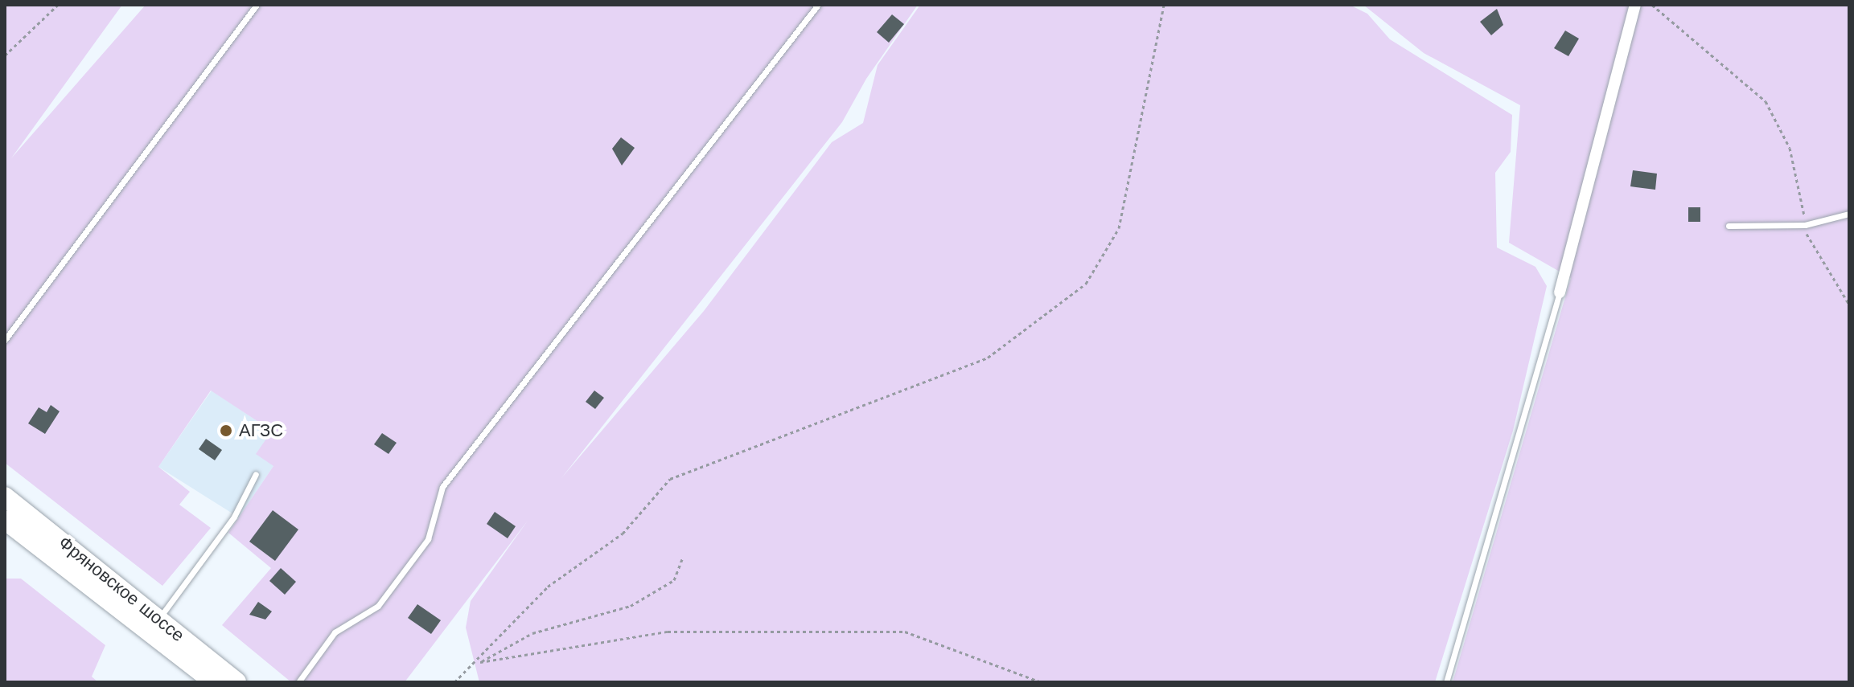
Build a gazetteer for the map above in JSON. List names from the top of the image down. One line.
{"streets":{"main road":["Фряновское шоссе"]},"places":["АГЗС"]}
